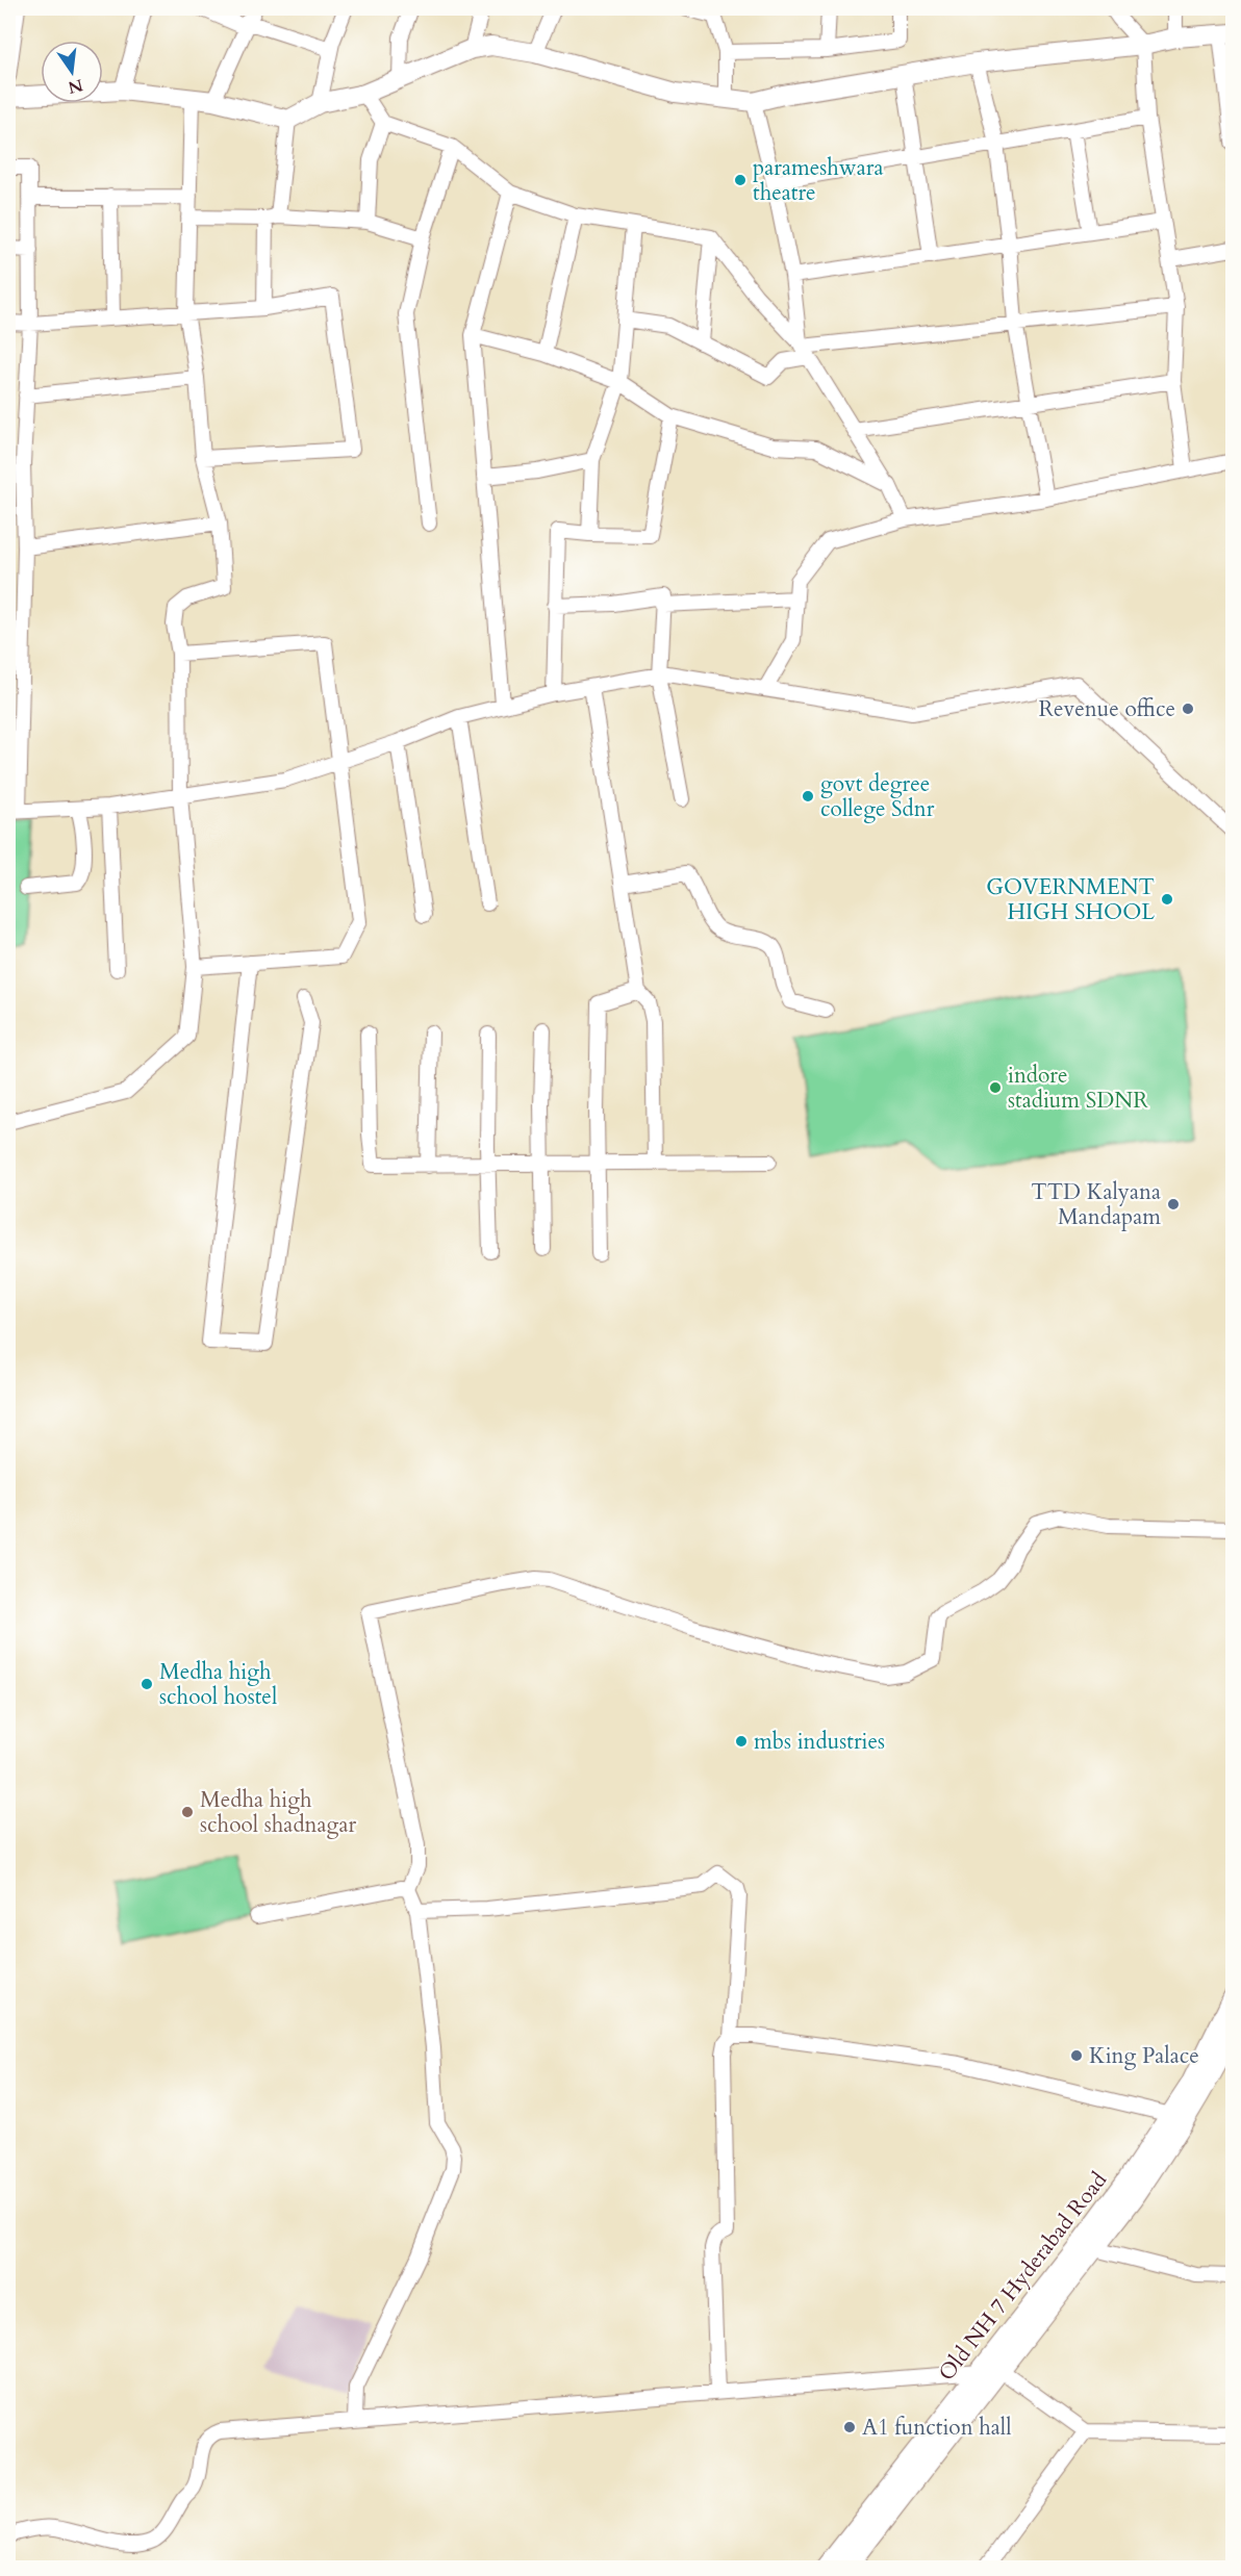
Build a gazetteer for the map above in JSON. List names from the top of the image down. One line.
{"streets":{"main road":["Old NH 7 Hyderabad Road"]},"places":["parameshwara theatre","Revenue office","govt degree college Sdnr","GOVERNMENT HIGH SHOOL","indore stadium SDNR","TTD Kalyana Mandapam","Medha high school hostel","mbs industries","Medha high school shadnagar","King Palace","A1 function hall"],"north":"bottom"}
